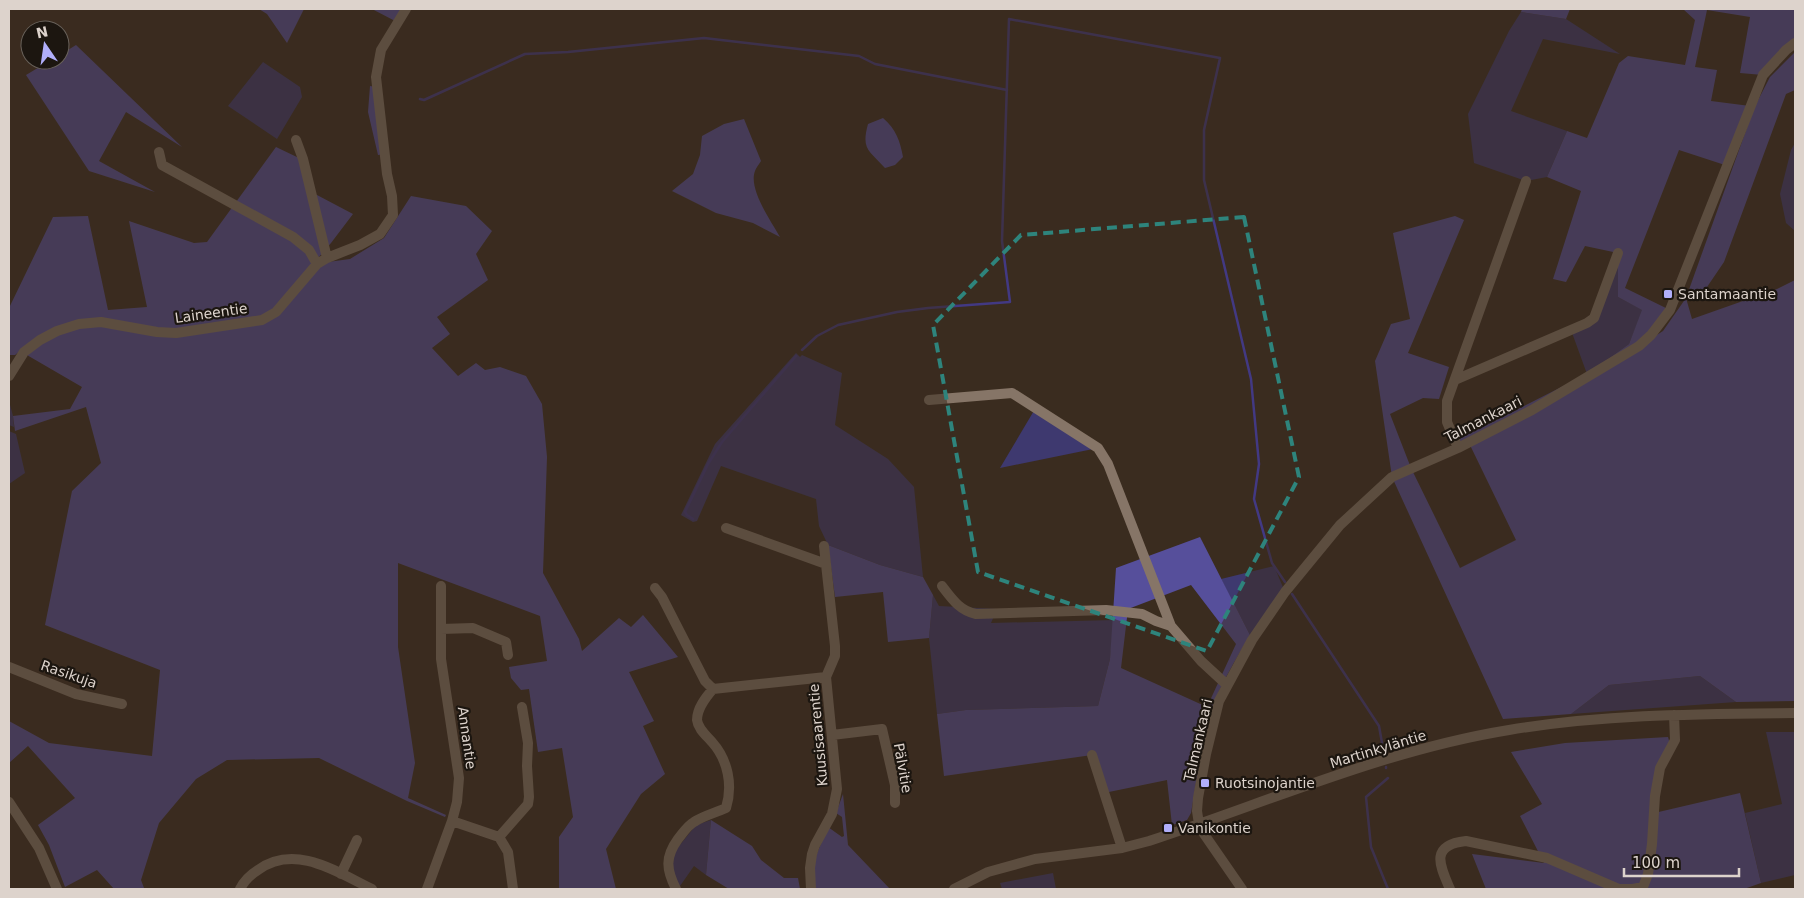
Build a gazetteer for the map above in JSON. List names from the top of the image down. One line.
{"streets":{"street":["Laineentie","Talmankaari","Rasikuja","Kuusisaarentie","Annantie","Martinkyläntie","Pälvitie"]},"crossings":[["Talmankaari","Martinkyläntie"],["Kuusisaarentie","Pälvitie"]],"places":{"transit":["Santamaantie","Ruotsinojantie","Vanikontie"]},"scale_bar":"100 m","north":"top"}
